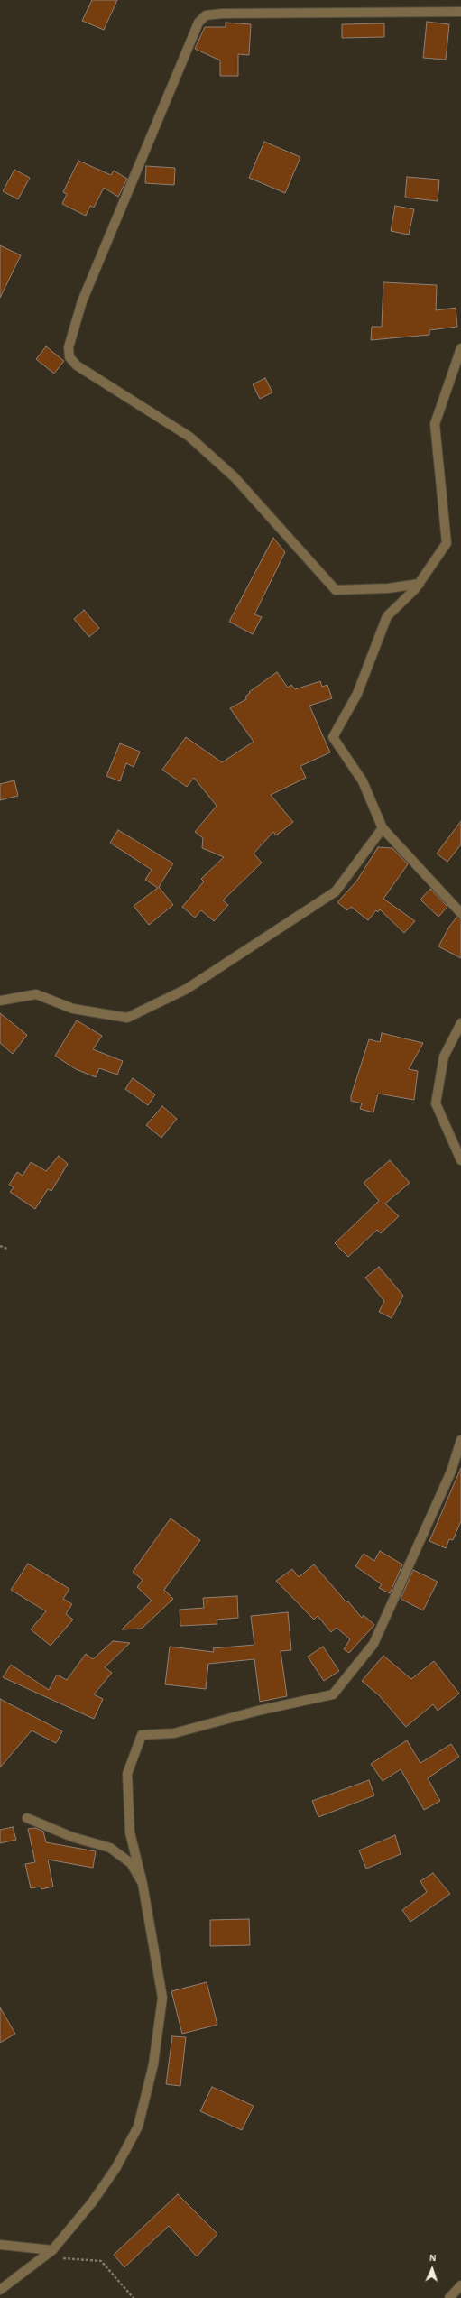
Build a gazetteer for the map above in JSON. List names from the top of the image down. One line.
{"north":"top"}
